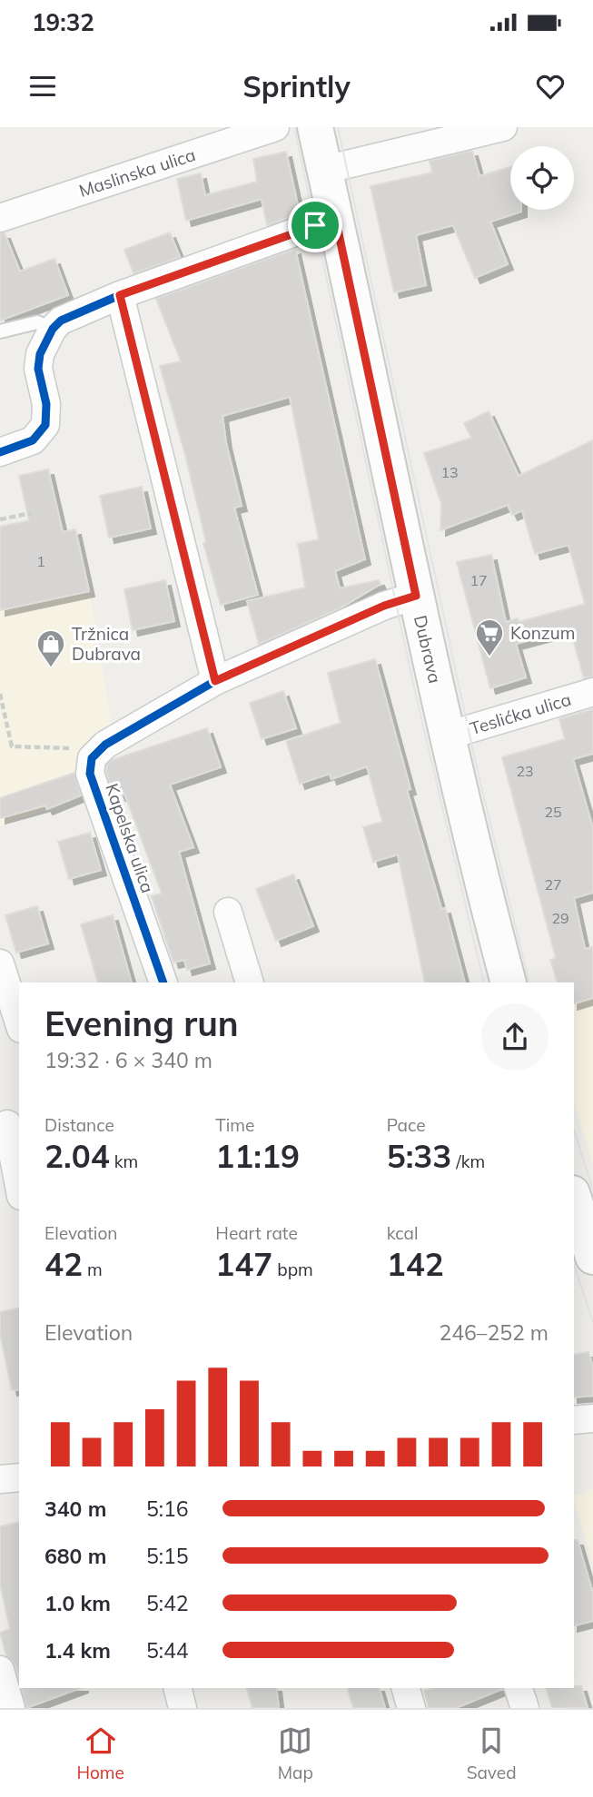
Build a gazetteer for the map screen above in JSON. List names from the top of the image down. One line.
{"streets":{"main road":["Dubrava"],"street":["Maslinska ulica","Teslićka ulica","Kapelska ulica"]},"crossings":[["Dubrava","Teslićka ulica"]],"places":{"supermarket":["Konzum"],"shop":["Tržnica Dubrava"]},"house_numbers":["13","1","17","23","25","27","29"],"page":{"status":"19:32","header":"Sprintly","heading":["Evening run","19:32 · 6 × 340 m"],"stats":[["Distance","2.04 km"],["Time","11:19"],["Pace","5:33 /km"],["Elevation","42 m"],["Heart rate","147 bpm"],["kcal","142"]],"chart":["Elevation","246–252 m"],"list":[{"name":"340 m","note":"5:16"},{"name":"680 m","note":"5:15"},{"name":"1.0 km","note":"5:42"},{"name":"1.4 km","note":"5:44"}],"tabs":["Home","Map","Saved"]}}
